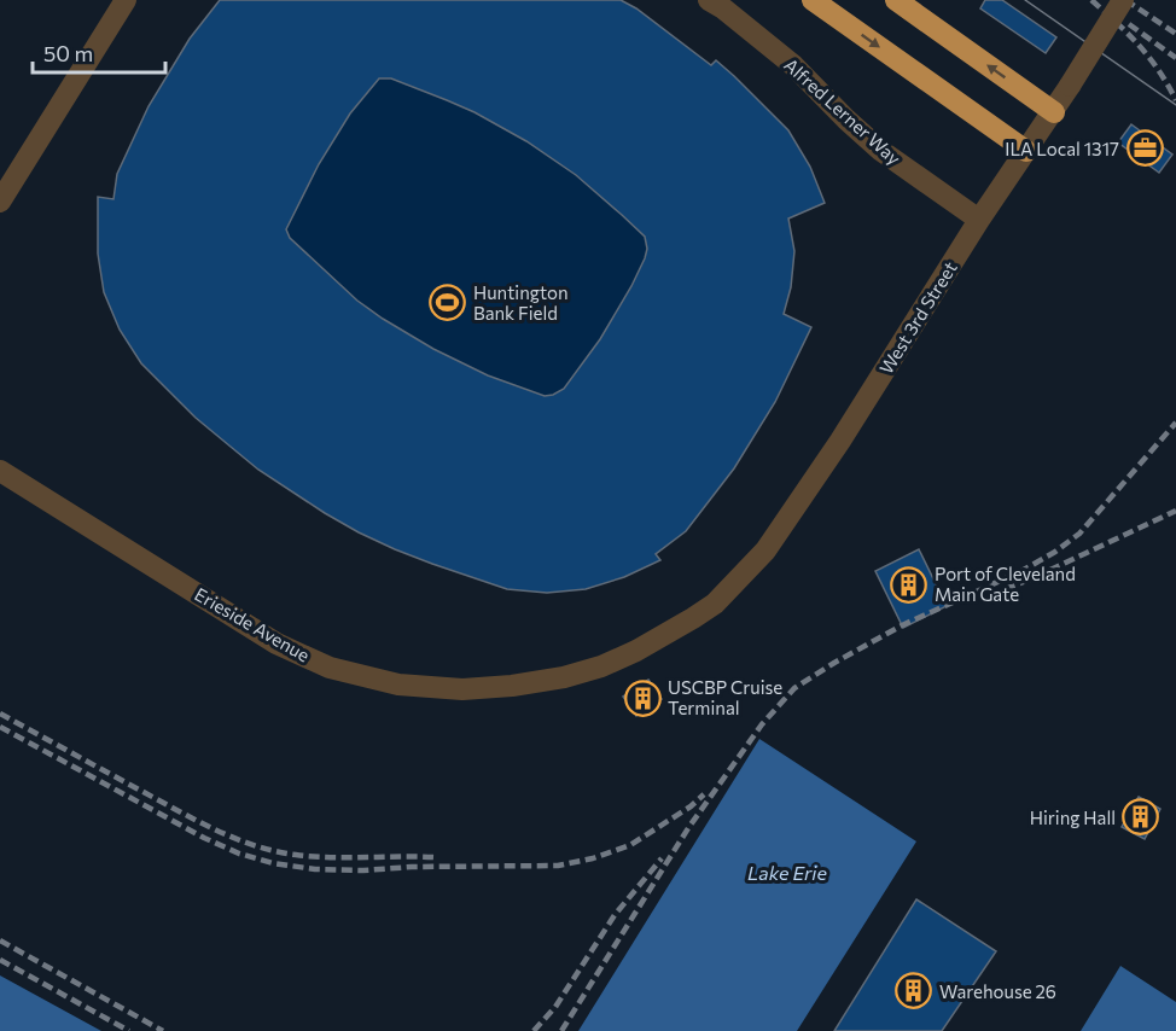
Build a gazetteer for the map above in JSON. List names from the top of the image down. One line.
{"streets":{"street":["Alfred Lerner Way","West 3rd Street","Erieside Avenue"]},"crossings":[["Alfred Lerner Way","West 3rd Street"],["West 3rd Street","Erieside Avenue"]],"water":["Lake Erie"],"places":{"office":["ILA Local 1317"],"sports":["Huntington Bank Field"],"building":["Port of Cleveland Main Gate","USCBP Cruise Terminal","Hiring Hall","Warehouse 26"]},"scale_bar":"50 m"}
